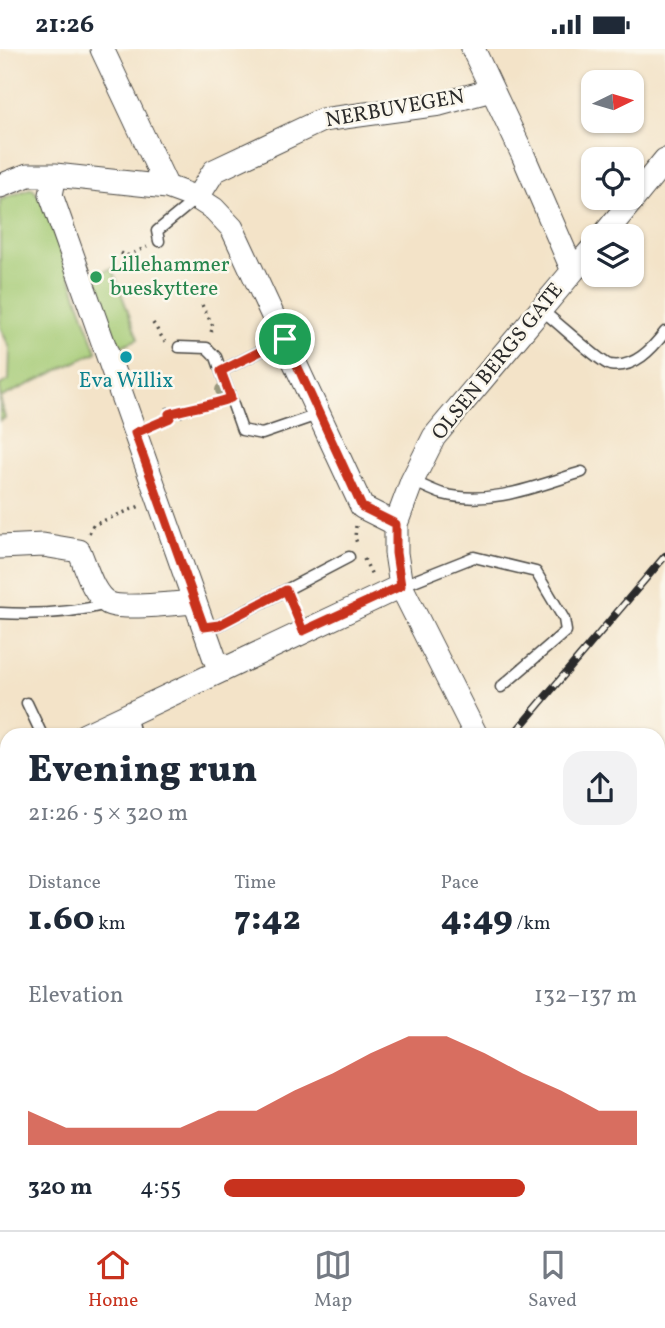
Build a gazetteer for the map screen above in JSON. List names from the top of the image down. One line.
{"streets":{"street":["NERBUVEGEN","OLSEN BERGS GATE"]},"crossings":[["NERBUVEGEN","OLSEN BERGS GATE"]],"places":["Lillehammer bueskyttere","Eva Willix"],"north":"right","page":{"status":"21:26","heading":["Evening run","21:26 · 5 × 320 m"],"stats":[["Distance","1.60 km"],["Time","7:42"],["Pace","4:49 /km"]],"chart":["Elevation","132–137 m"],"list":[{"name":"320 m","note":"4:55"}],"tabs":["Home","Map","Saved"]}}
